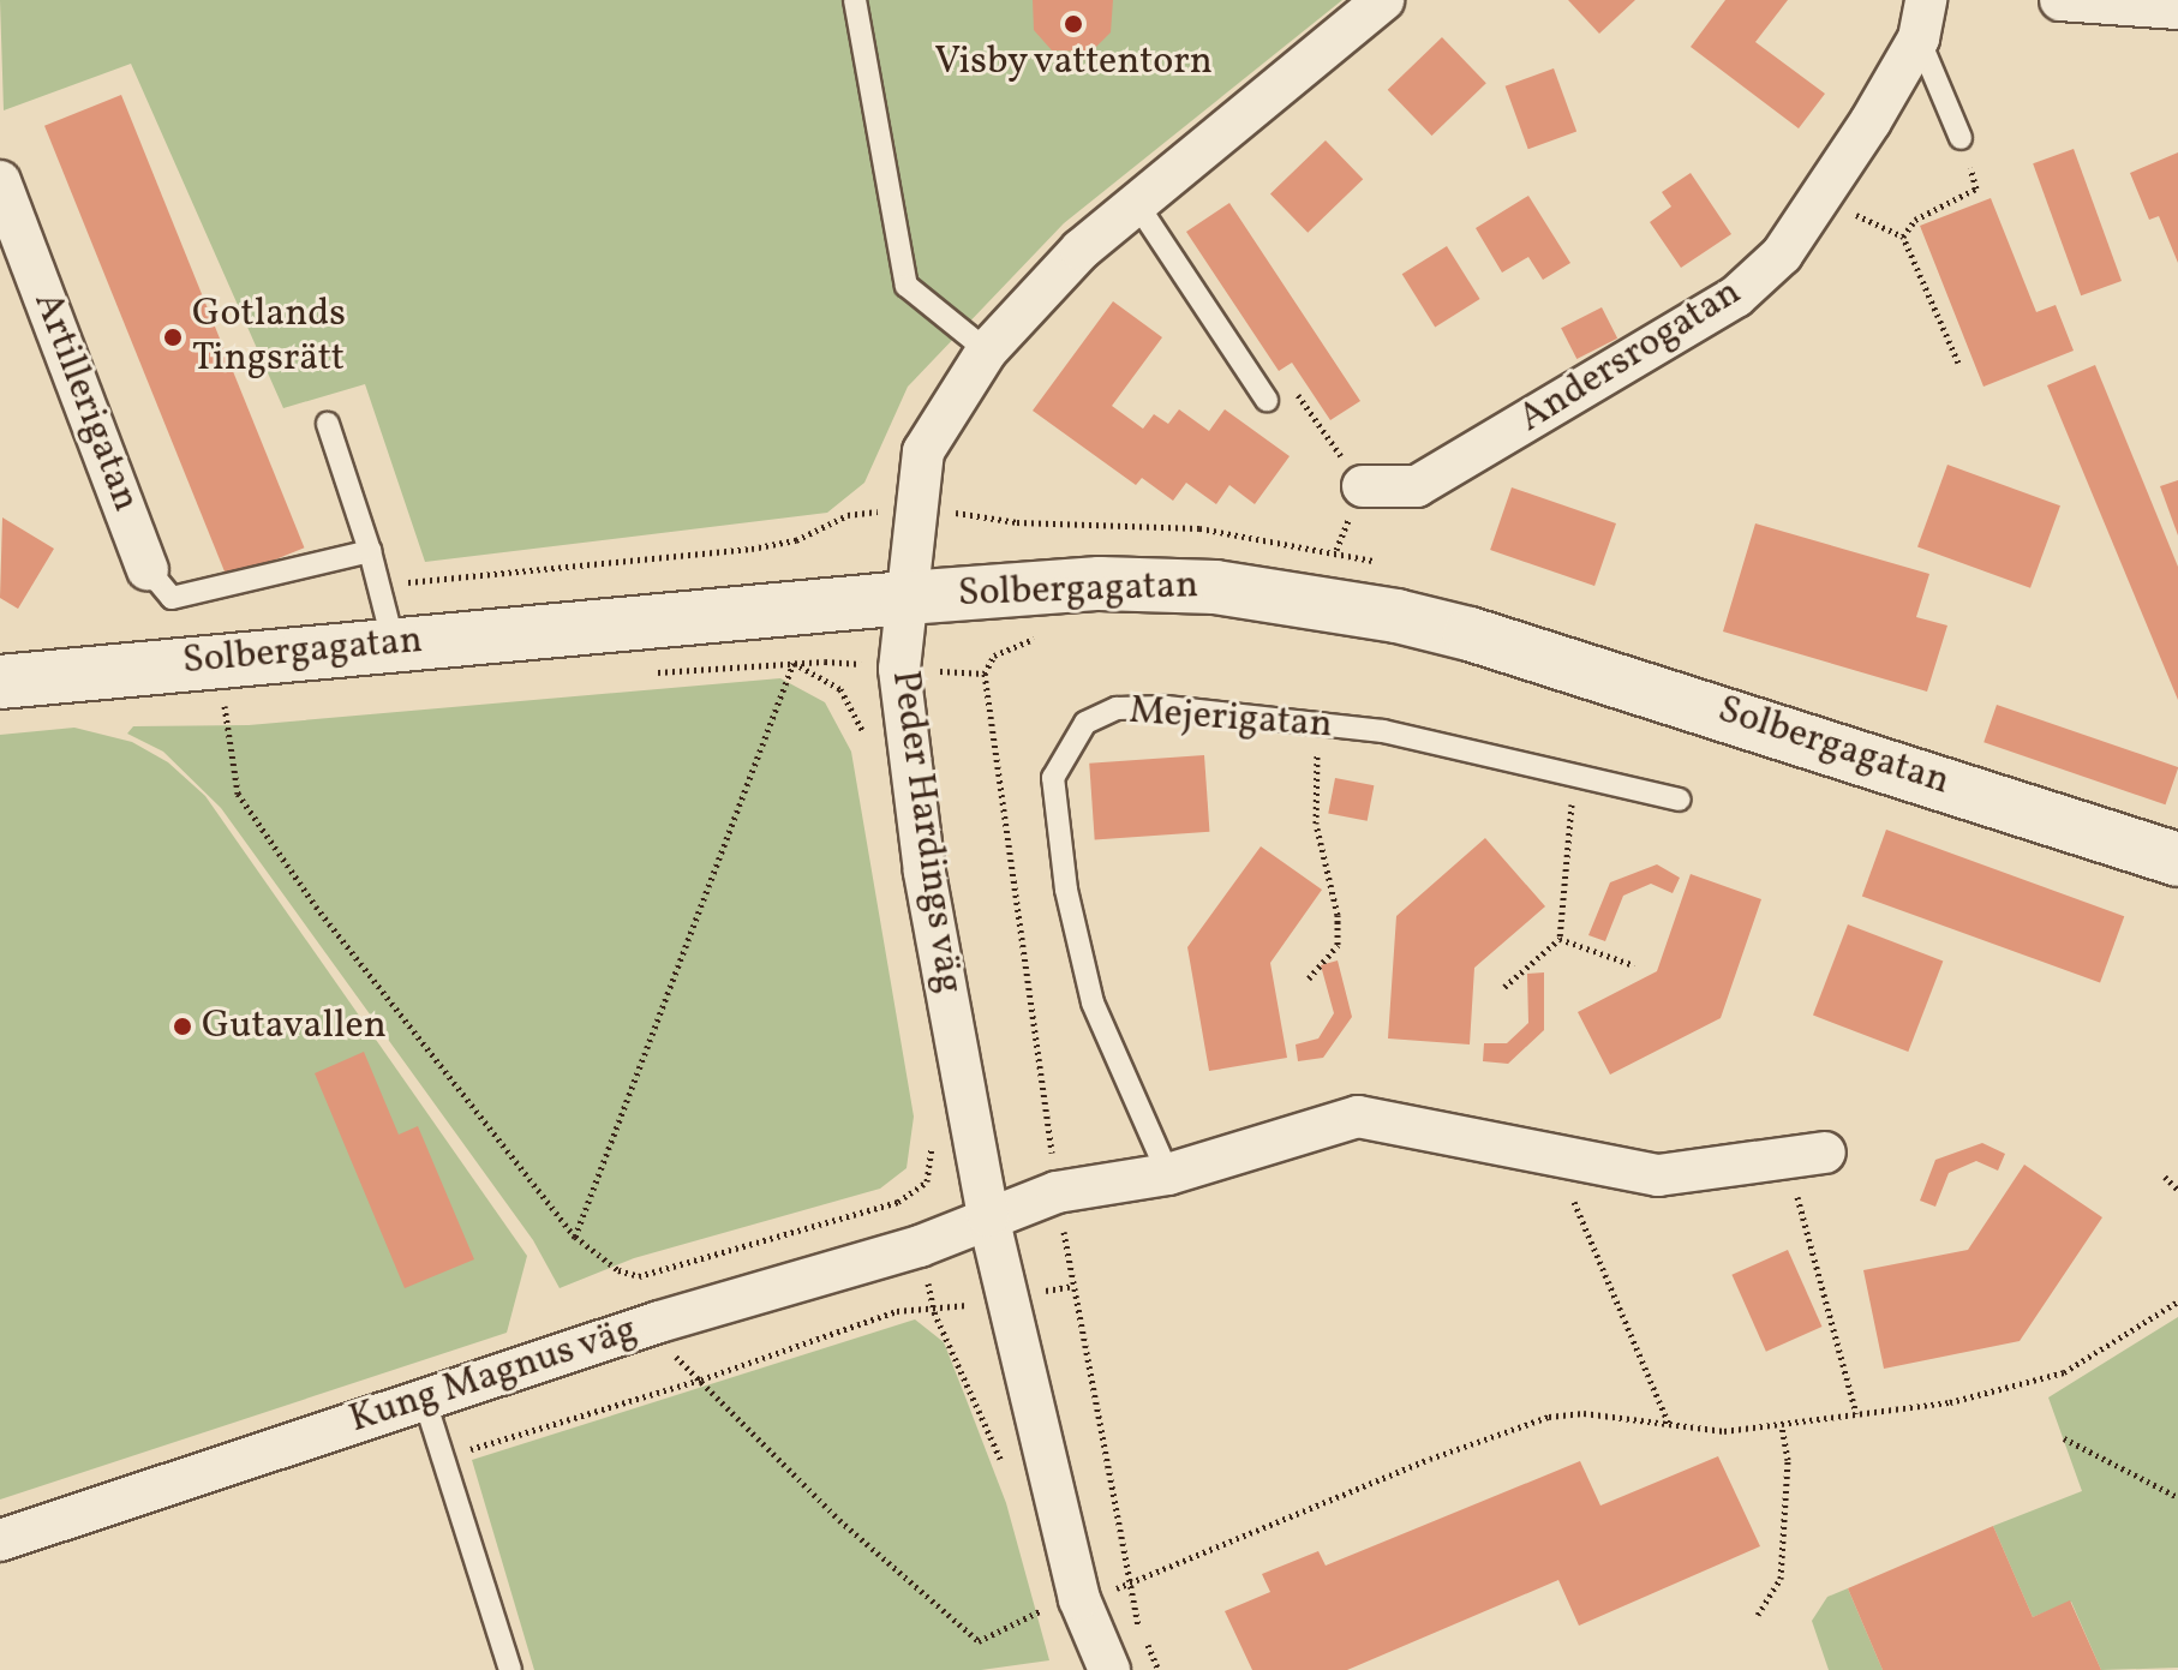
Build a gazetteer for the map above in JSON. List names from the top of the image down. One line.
{"streets":{"main road":["Solbergagatan"],"street":["Andersrogatan","Artillerigatan","Peder Hardings väg","Kung Magnus väg"],"lane":["Mejerigatan"]},"crossings":[["Solbergagatan","Peder Hardings väg"],["Peder Hardings väg","Kung Magnus väg"]],"places":["Visby vattentorn","Gotlands Tingsrätt","Gutavallen"]}
